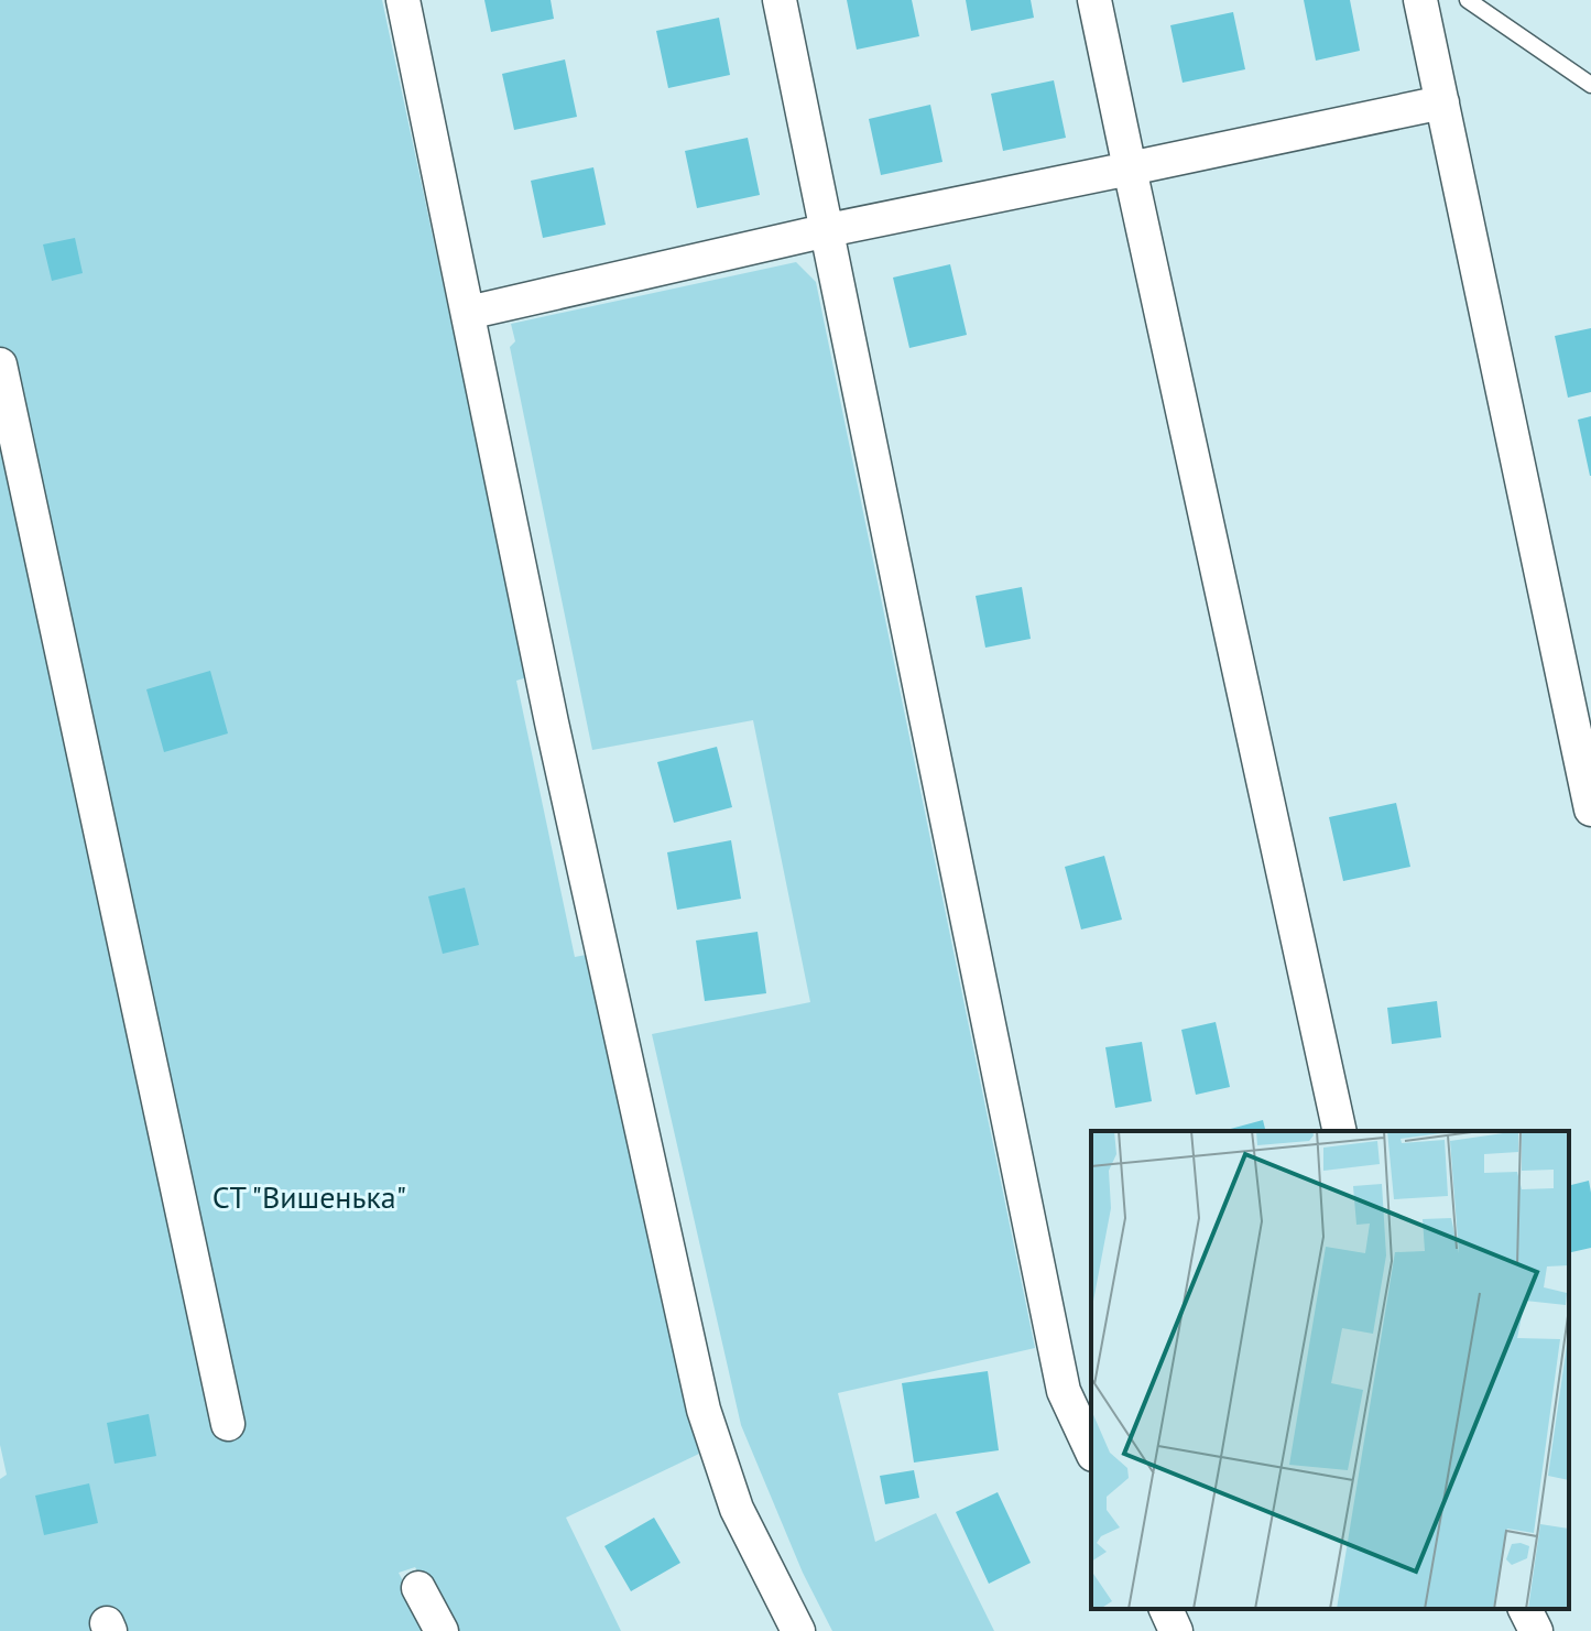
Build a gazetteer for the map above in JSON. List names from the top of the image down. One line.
{"parks":["СТ \"Вишенька\""]}
